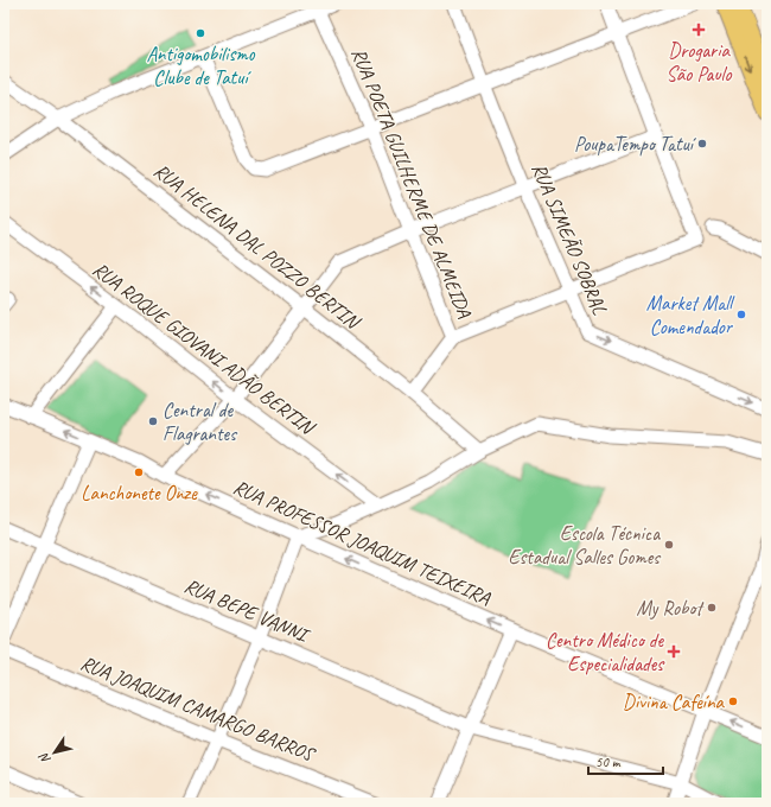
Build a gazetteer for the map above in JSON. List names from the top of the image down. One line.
{"streets":{"street":["RUA POETA GUILHERME DE ALMEIDA","RUA SIMEÃO SOBRAL","RUA HELENA DAL POZZO BERTIN","RUA ROQUE GIOVANI ADÃO BERTIN","RUA PROFESSOR JOAQUIM TEIXEIRA","RUA BEPE VANNI","RUA JOAQUIM CAMARGO BARROS"]},"crossings":[["RUA POETA GUILHERME DE ALMEIDA","RUA SIMEÃO SOBRAL"]],"one_way":["RUA SIMEÃO SOBRAL","RUA ROQUE GIOVANI ADÃO BERTIN","RUA PROFESSOR JOAQUIM TEIXEIRA"],"places":{"health":["Drogaria São Paulo","Centro Médico de Especialidades"],"other":["Antigomobilismo Clube de Tatuí","PoupaTempo Tatuí","Market Mall Comendador","Central de Flagrantes","Lanchonete Onze","Escola Técnica Estadual Salles Gomes","My Robot","Divina Cafeína"]},"scale_bar":"50 m","north":"bottom left"}
